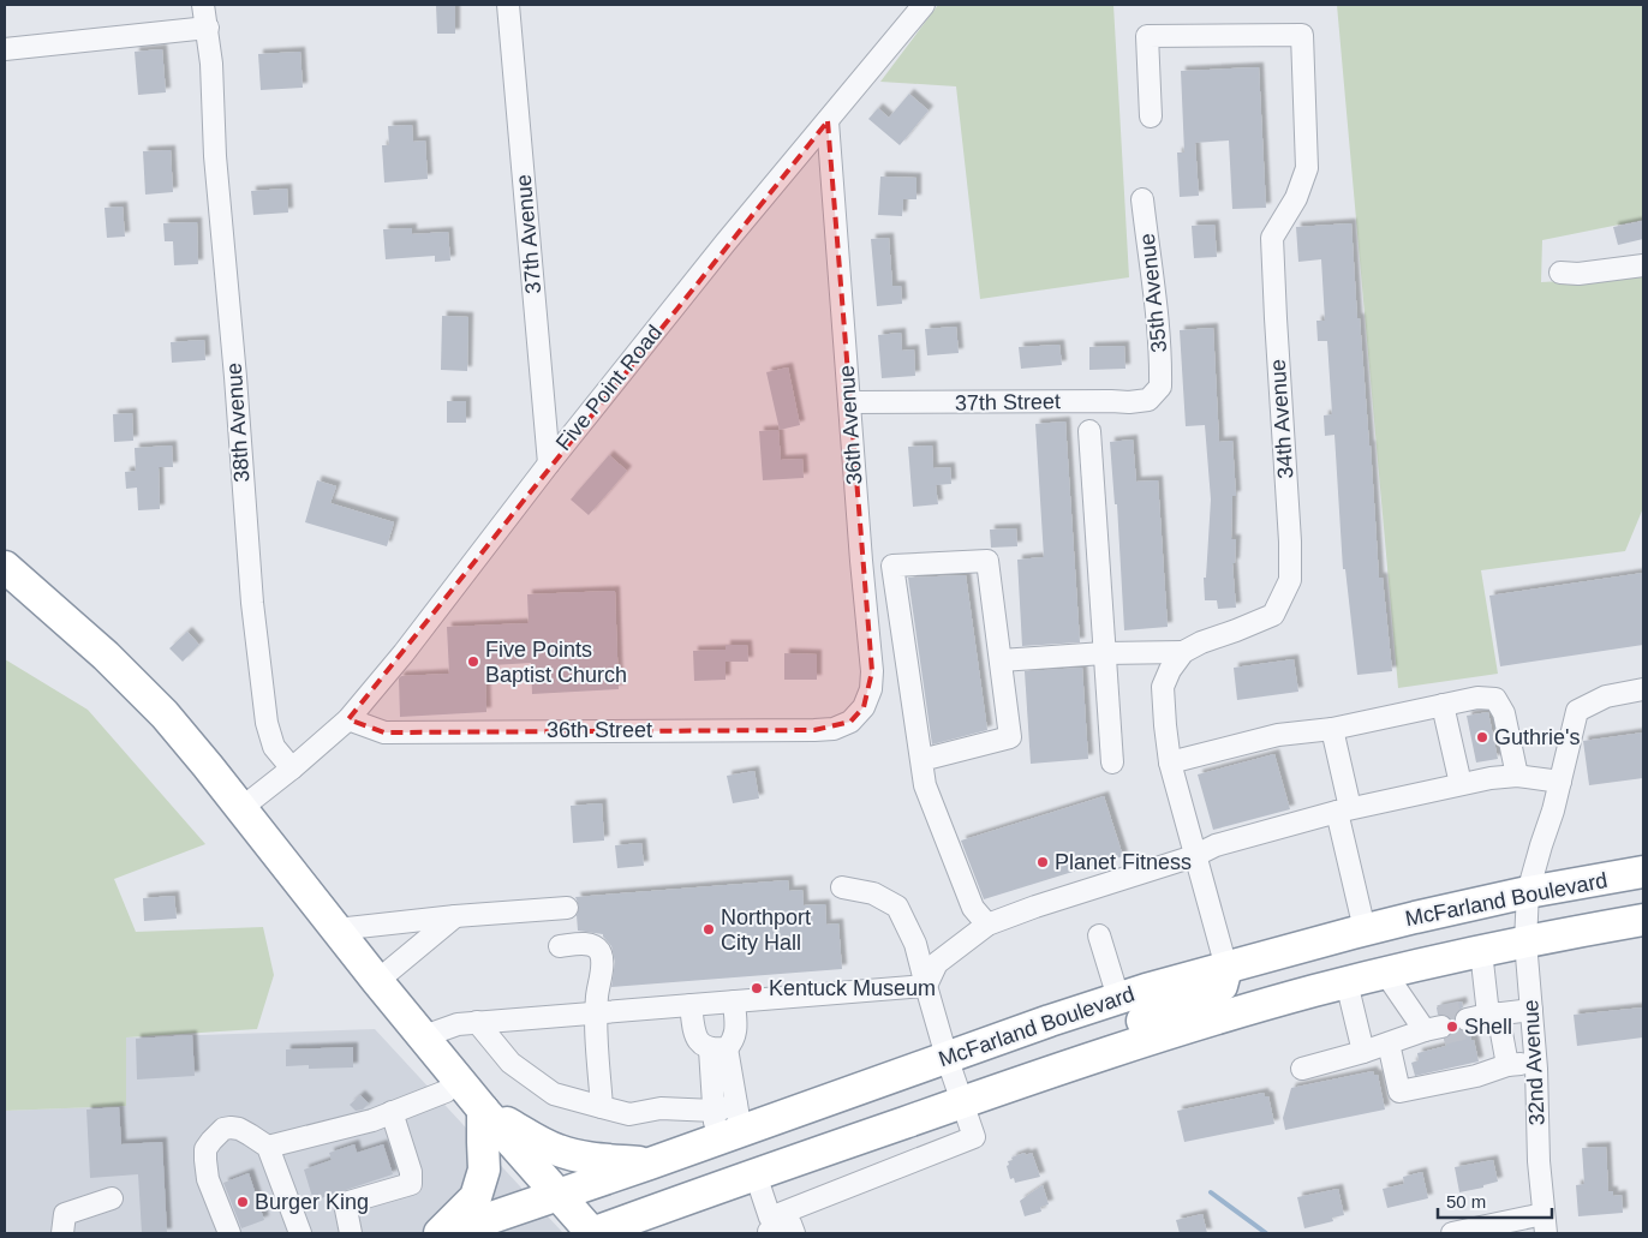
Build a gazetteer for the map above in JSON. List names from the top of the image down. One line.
{"streets":{"highway":["McFarland Boulevard"],"street":["37th Avenue","35th Avenue","Five Point Road","37th Street","34th Avenue","38th Avenue","36th Avenue","36th Street","32nd Avenue"]},"crossings":[["37th Avenue","Five Point Road"],["35th Avenue","37th Street"],["Five Point Road","38th Avenue"],["Five Point Road","36th Avenue"],["Five Point Road","36th Street"],["37th Street","36th Avenue"],["36th Avenue","36th Street"],["McFarland Boulevard","32nd Avenue"]],"places":["Five Points Baptist Church","Guthrie's","Planet Fitness","Northport City Hall","Kentuck Museum","Shell","Burger King"],"scale_bar":"50 m"}
